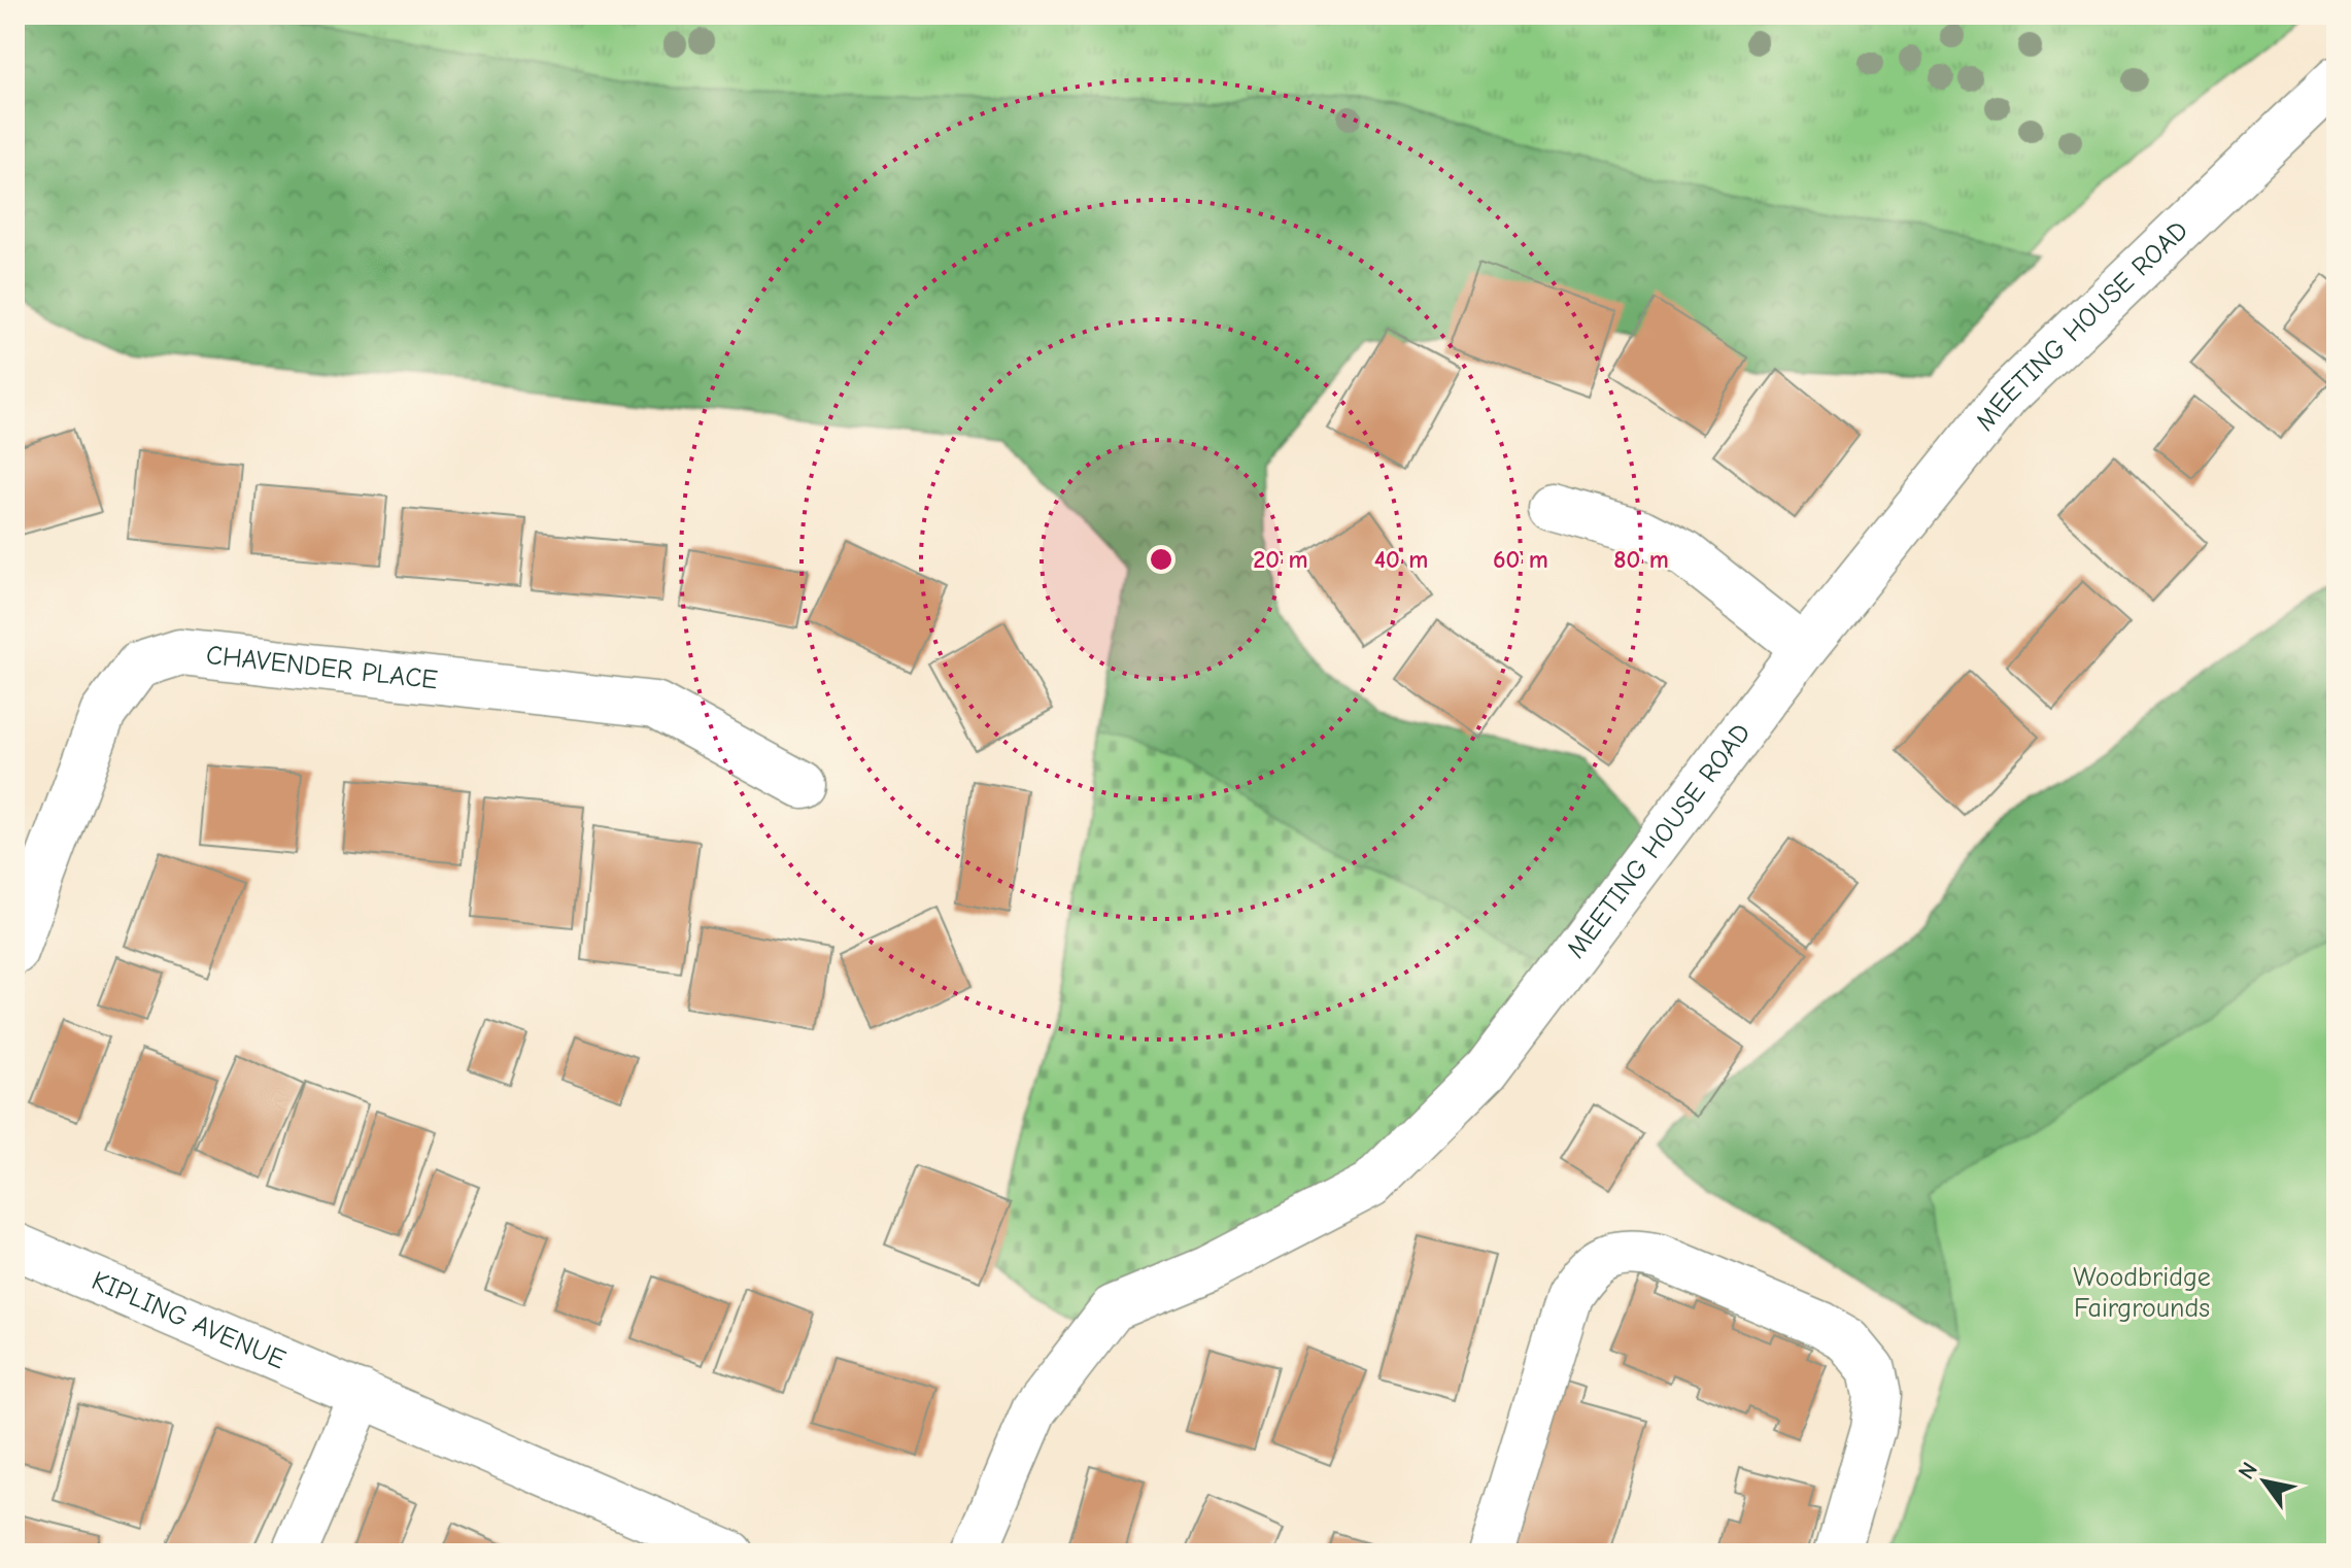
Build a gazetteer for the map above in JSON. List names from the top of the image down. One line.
{"streets":{"street":["MEETING HOUSE ROAD","CHAVENDER PLACE","KIPLING AVENUE"]},"parks":["Woodbridge Fairgrounds"],"north":"top left","rings":["20 m","40 m","60 m","80 m"]}
